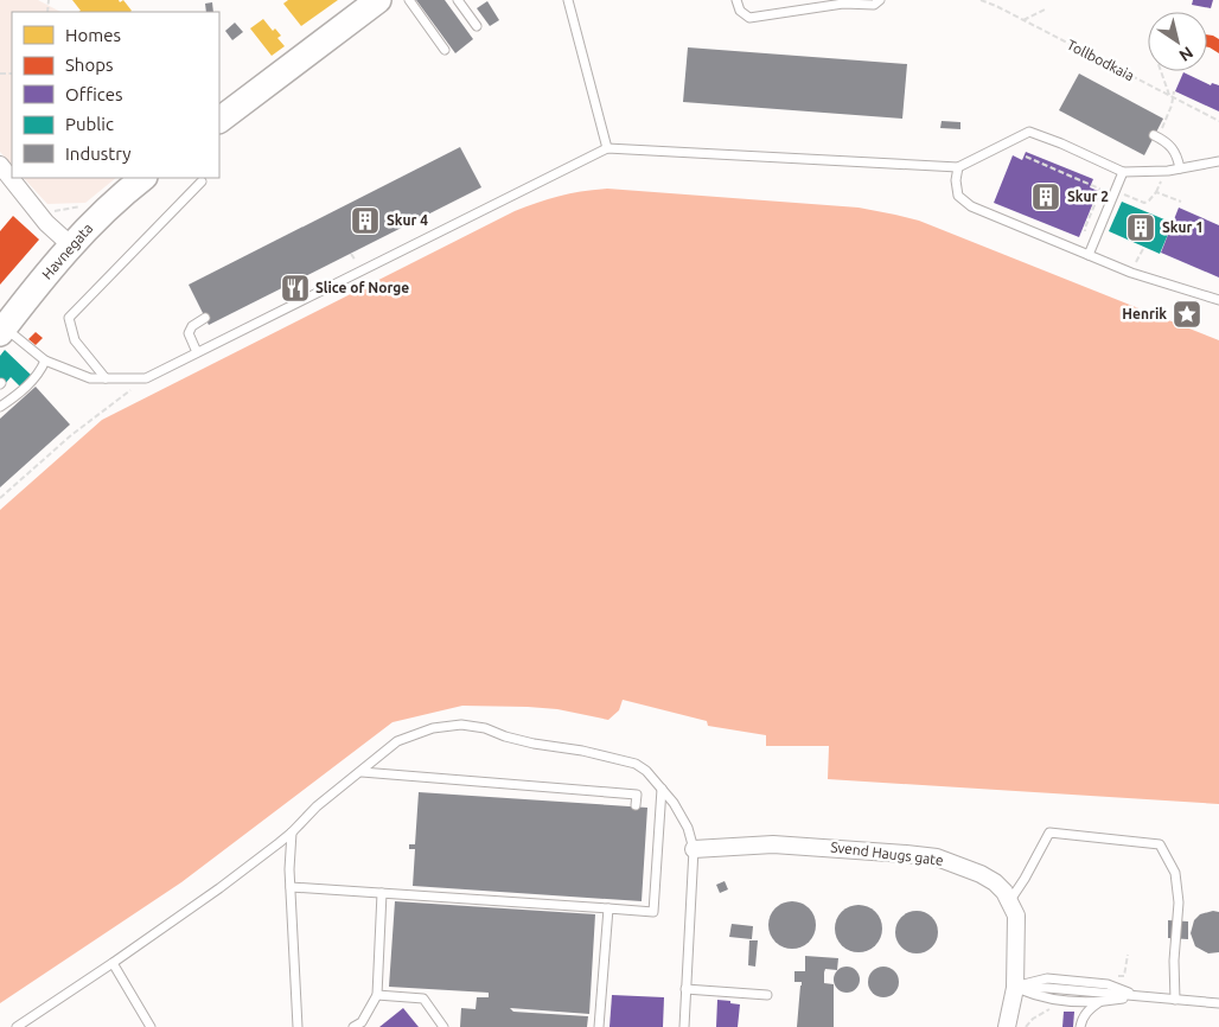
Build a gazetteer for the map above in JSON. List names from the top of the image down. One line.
{"streets":{"main road":["Havnegata"],"street":["Svend Haugs gate"],"path":["Tollbodkaia"]},"places":{"building":["Skur 2","Skur 4","Skur 1"],"restaurant":["Slice of Norge"],"place":["Henrik"]},"legend":["Homes","Shops","Offices","Public","Industry"],"north":"bottom right"}
